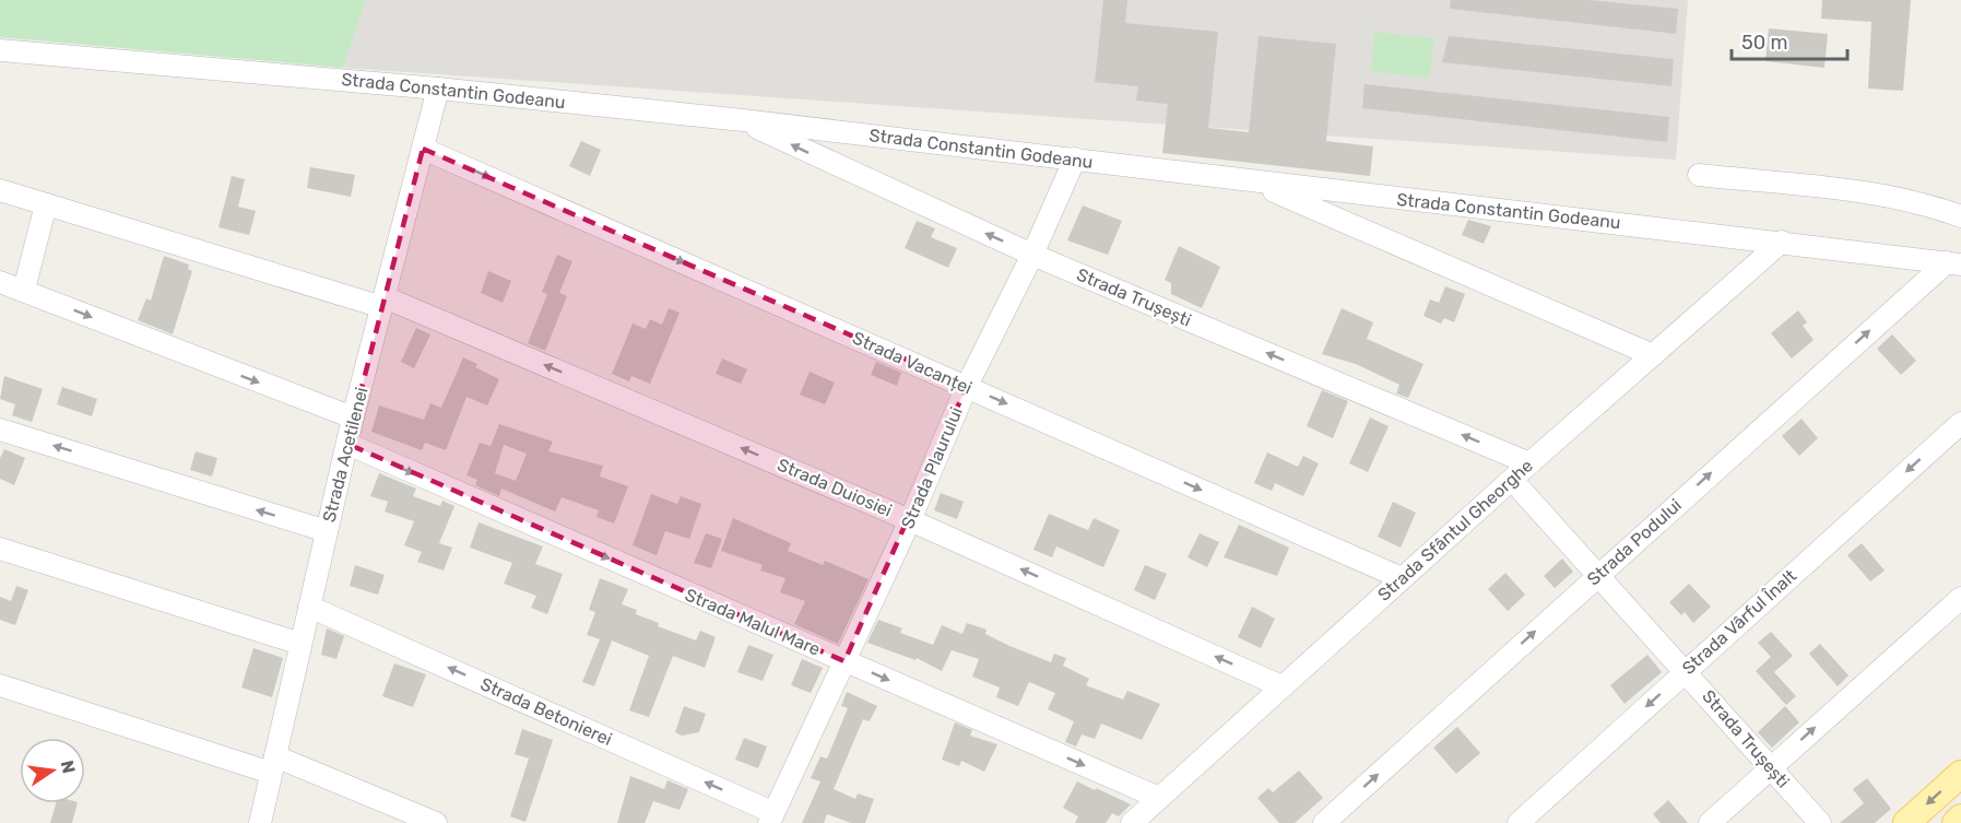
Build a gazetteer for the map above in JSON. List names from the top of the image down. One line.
{"streets":{"street":["Strada Constantin Godeanu","Strada Trușești","Strada Vacanței","Strada Acetilenei","Strada Plaurului","Strada Duiosiei","Strada Sfântul Gheorghe","Strada Podului","Strada Malul Mare","Strada Vârful Înalt","Strada Betonierei"]},"crossings":[["Strada Constantin Godeanu","Strada Trușești"],["Strada Constantin Godeanu","Strada Acetilenei"],["Strada Constantin Godeanu","Strada Plaurului"],["Strada Constantin Godeanu","Strada Sfântul Gheorghe"],["Strada Constantin Godeanu","Strada Podului"],["Strada Trușești","Strada Plaurului"],["Strada Trușești","Strada Sfântul Gheorghe"],["Strada Trușești","Strada Podului"],["Strada Trușești","Strada Vârful Înalt"],["Strada Vacanței","Strada Acetilenei"],["Strada Vacanței","Strada Plaurului"],["Strada Vacanței","Strada Sfântul Gheorghe"],["Strada Acetilenei","Strada Duiosiei"],["Strada Acetilenei","Strada Malul Mare"],["Strada Acetilenei","Strada Betonierei"],["Strada Plaurului","Strada Duiosiei"],["Strada Plaurului","Strada Malul Mare"],["Strada Plaurului","Strada Betonierei"],["Strada Duiosiei","Strada Sfântul Gheorghe"],["Strada Sfântul Gheorghe","Strada Malul Mare"]],"one_way":["Strada Vacanței","Strada Duiosiei","Strada Podului","Strada Malul Mare"],"scale_bar":"50 m","north":"right"}
